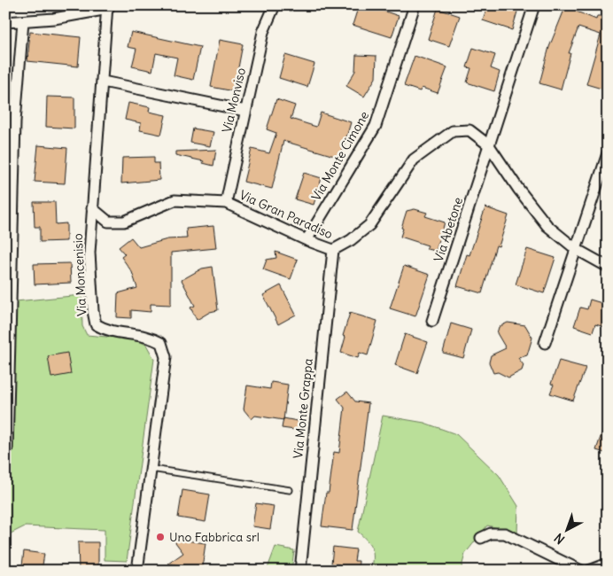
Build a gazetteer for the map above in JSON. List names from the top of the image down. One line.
{"streets":{"street":["Via Monviso","Via Monte Cimone","Via Gran Paradiso","Via Abetone","Via Moncenisio","Via Monte Grappa"]},"crossings":[["Via Monviso","Via Gran Paradiso"],["Via Monte Cimone","Via Gran Paradiso"],["Via Gran Paradiso","Via Abetone"],["Via Gran Paradiso","Via Moncenisio"],["Via Gran Paradiso","Via Monte Grappa"]],"places":["Uno Fabbrica srl"],"north":"bottom left"}
